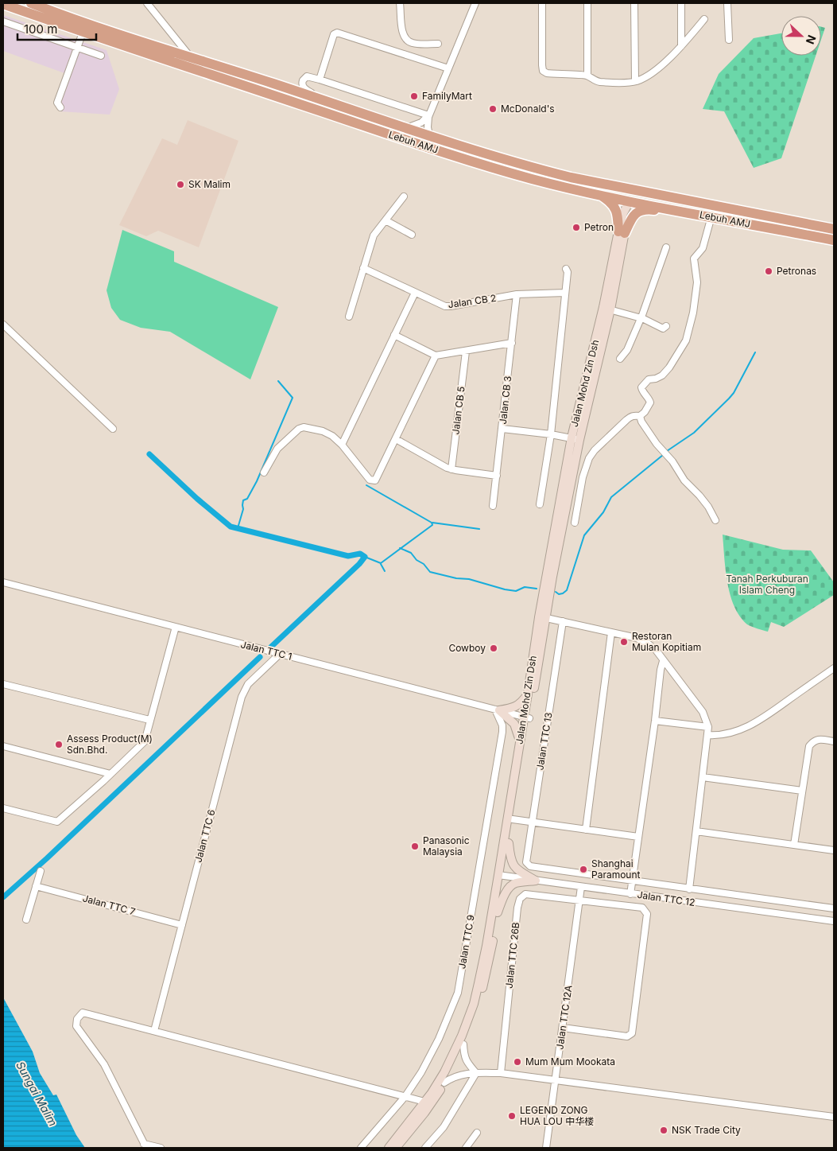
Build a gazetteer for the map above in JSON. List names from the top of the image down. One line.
{"streets":{"highway":["Lebuh AMJ"],"main road":["Jalan Mohd Zin Dsh"],"street":["Jalan CB 2","Jalan CB 3","Jalan CB 5","Jalan TTC 1","Jalan TTC 13","Jalan TTC 6","Jalan TTC 12","Jalan TTC 7","Jalan TTC 9","Jalan TTC 26B","Jalan TTC 12A"]},"crossings":[["Lebuh AMJ","Jalan Mohd Zin Dsh"],["Jalan CB 2","Jalan CB 3"],["Jalan Mohd Zin Dsh","Jalan TTC 1"],["Jalan Mohd Zin Dsh","Jalan TTC 12"],["Jalan TTC 1","Jalan TTC 6"],["Jalan TTC 1","Jalan TTC 9"],["Jalan TTC 6","Jalan TTC 7"],["Jalan TTC 12","Jalan TTC 12A"],["Jalan TTC 26B","Jalan TTC 12A"]],"water":["Sungai Malim"],"parks":["Tanah Perkuburan Islam Cheng"],"places":["FamilyMart","McDonald's","SK Malim","Petron","Petronas","Restoran Mulan Kopitiam","Cowboy","Assess Product(M) Sdn.Bhd.","Panasonic Malaysia","Shanghai Paramount","Mum Mum Mookata","LEGEND ZONG HUA LOU 中华楼","NSK Trade City"],"scale_bar":"100 m","north":"right"}
